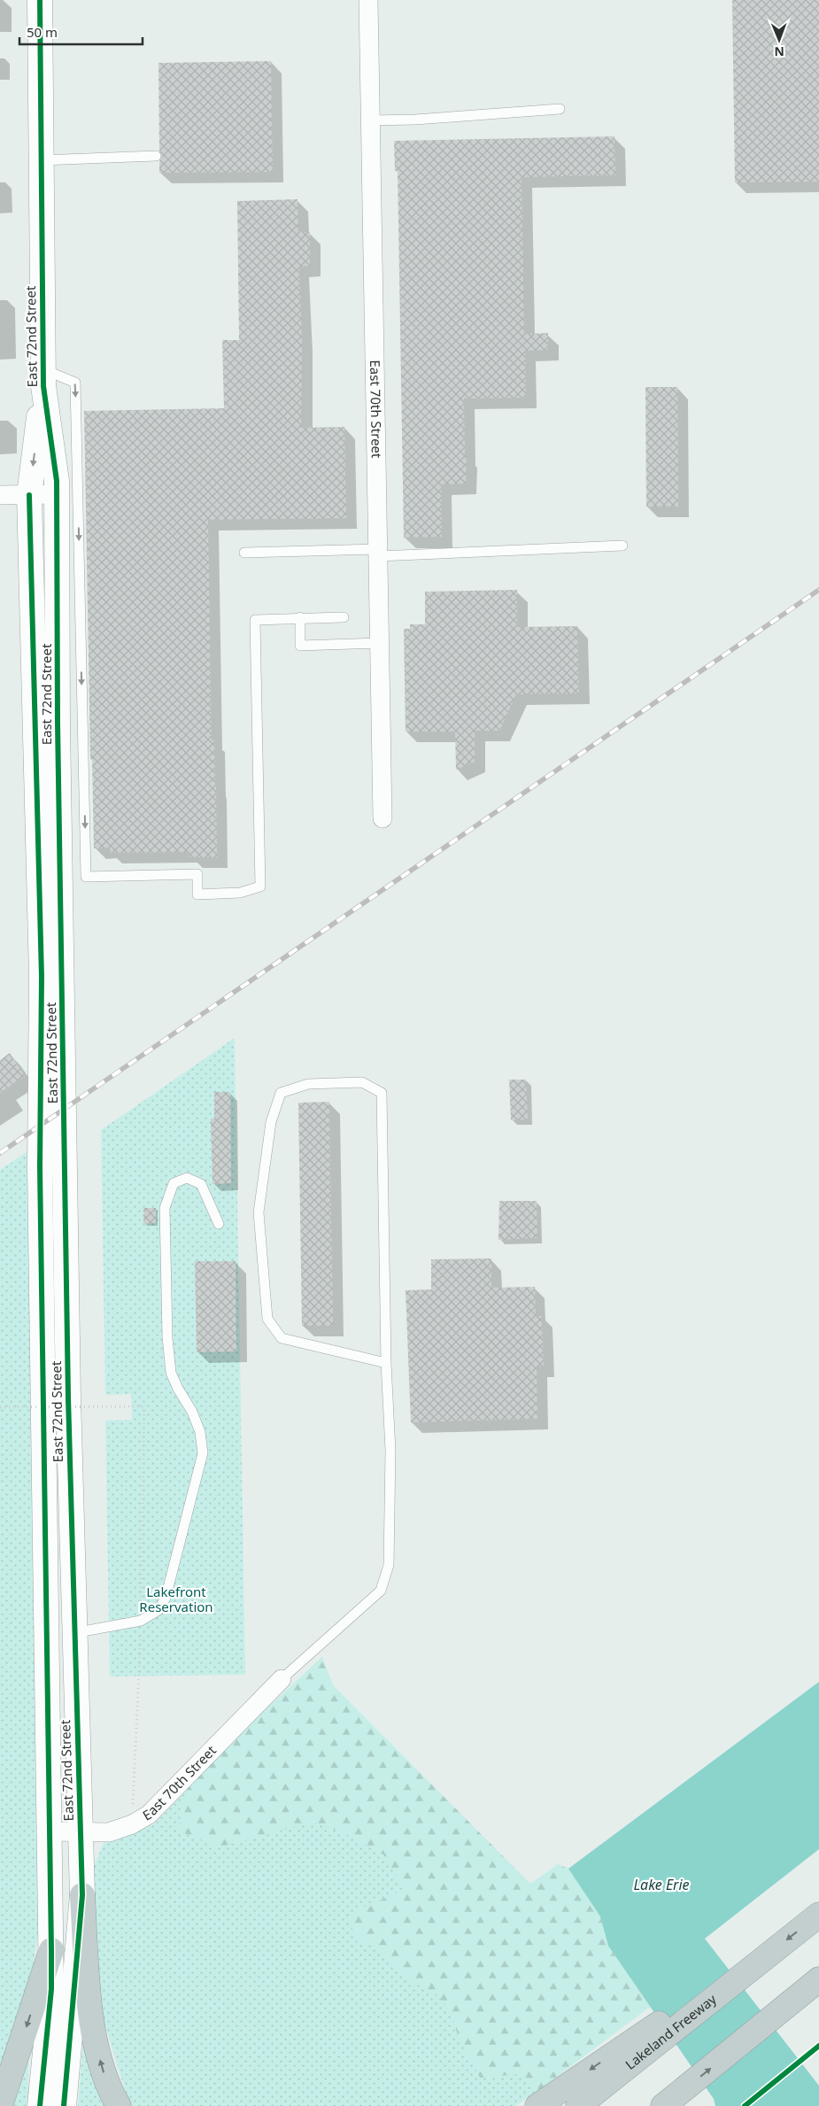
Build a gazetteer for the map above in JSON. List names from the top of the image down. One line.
{"streets":{"highway":["Lakeland Freeway"],"main road":["East 72nd Street"],"street":["East 70th Street"]},"crossings":[["East 72nd Street","East 70th Street"]],"water":["Lake Erie"],"parks":["Lakefront Reservation"],"scale_bar":"50 m","north":"bottom"}
